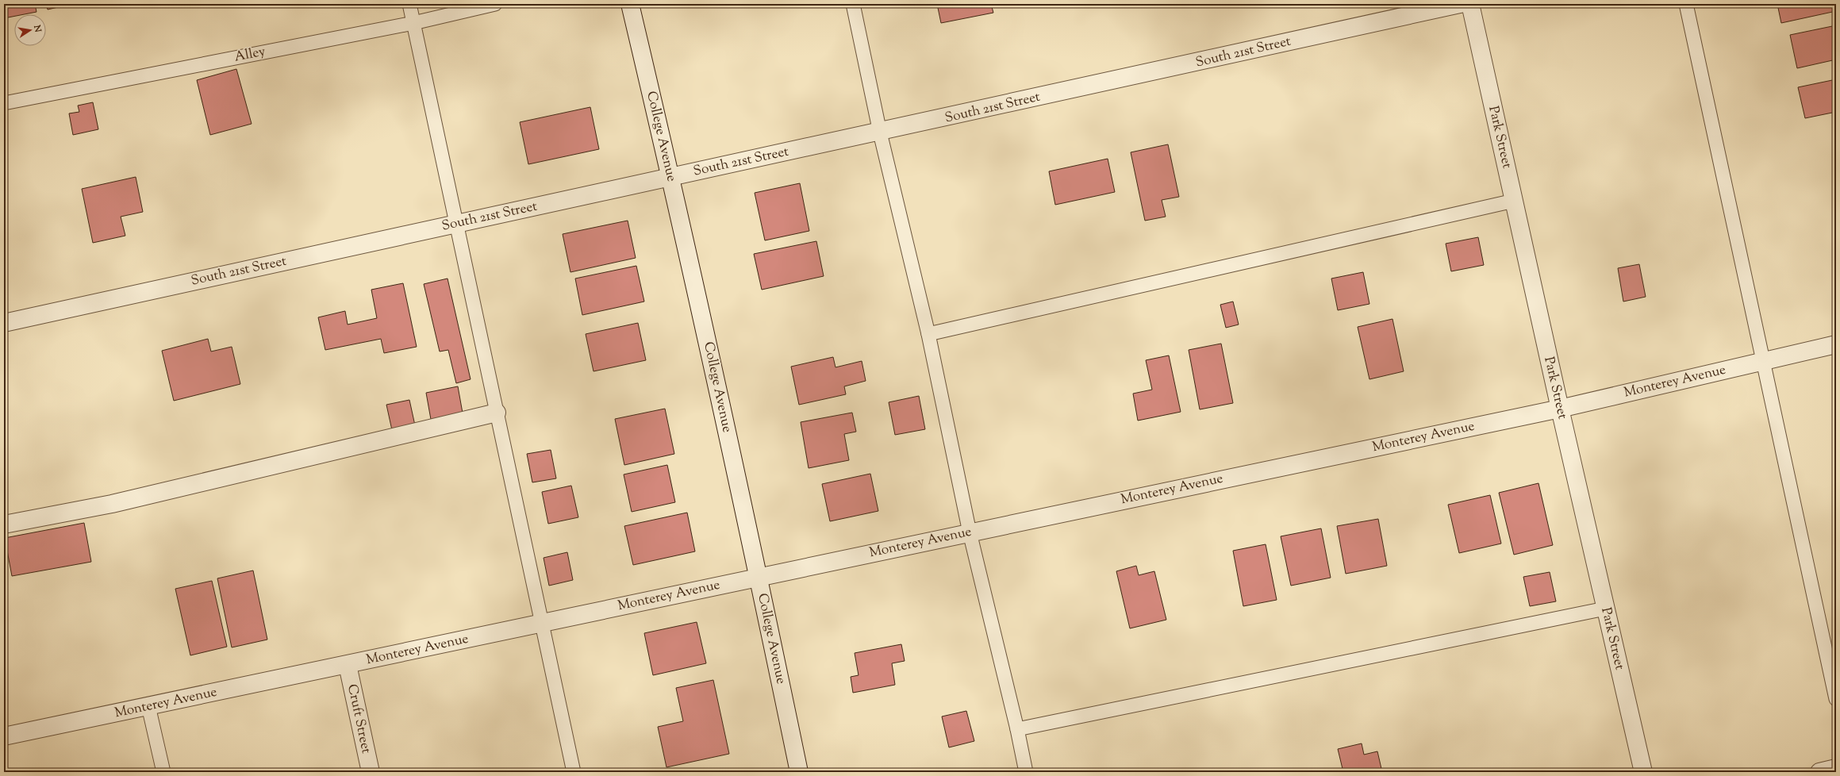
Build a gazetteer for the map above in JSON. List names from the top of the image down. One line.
{"streets":{"street":["South 21st Street","College Avenue","Park Street","Monterey Avenue","Cruft Street"],"lane":["Alley"]},"crossings":[["South 21st Street","College Avenue"],["College Avenue","Monterey Avenue"],["Park Street","Monterey Avenue"],["Monterey Avenue","Cruft Street"]],"north":"right"}
